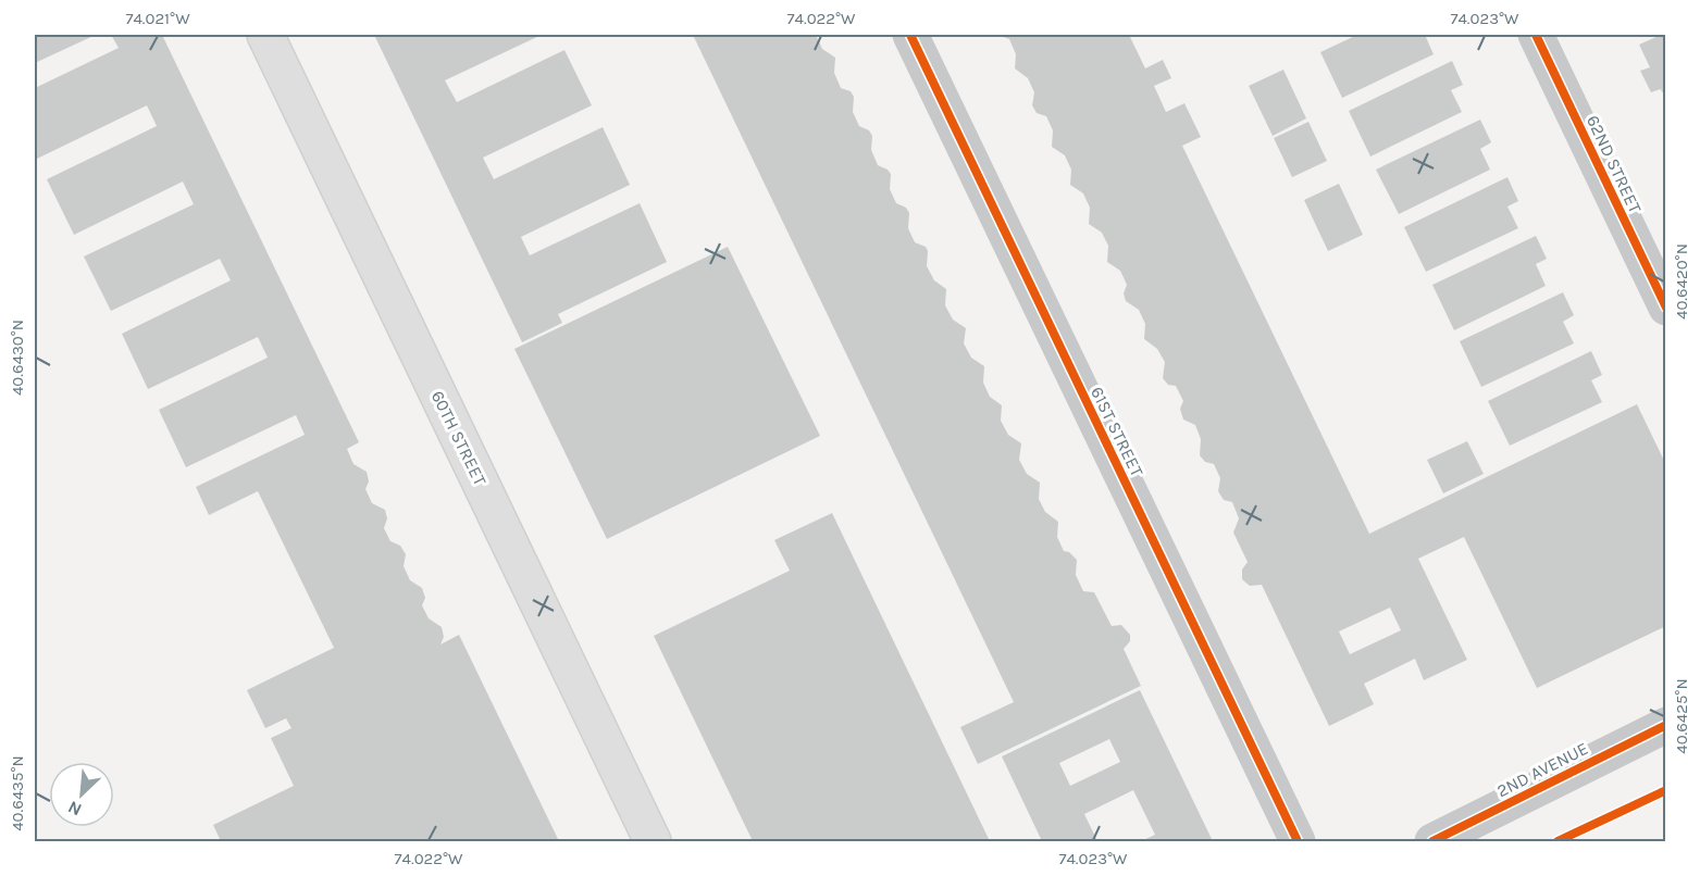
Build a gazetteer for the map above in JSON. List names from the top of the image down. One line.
{"streets":{"main road":["60TH STREET"],"street":["62ND STREET","61ST STREET","2ND AVENUE"]},"north":"bottom left","coordinates":["74.021°W","74.022°W","74.023°W","40.6420°N","40.6430°N","40.6425°N","40.6435°N"]}
